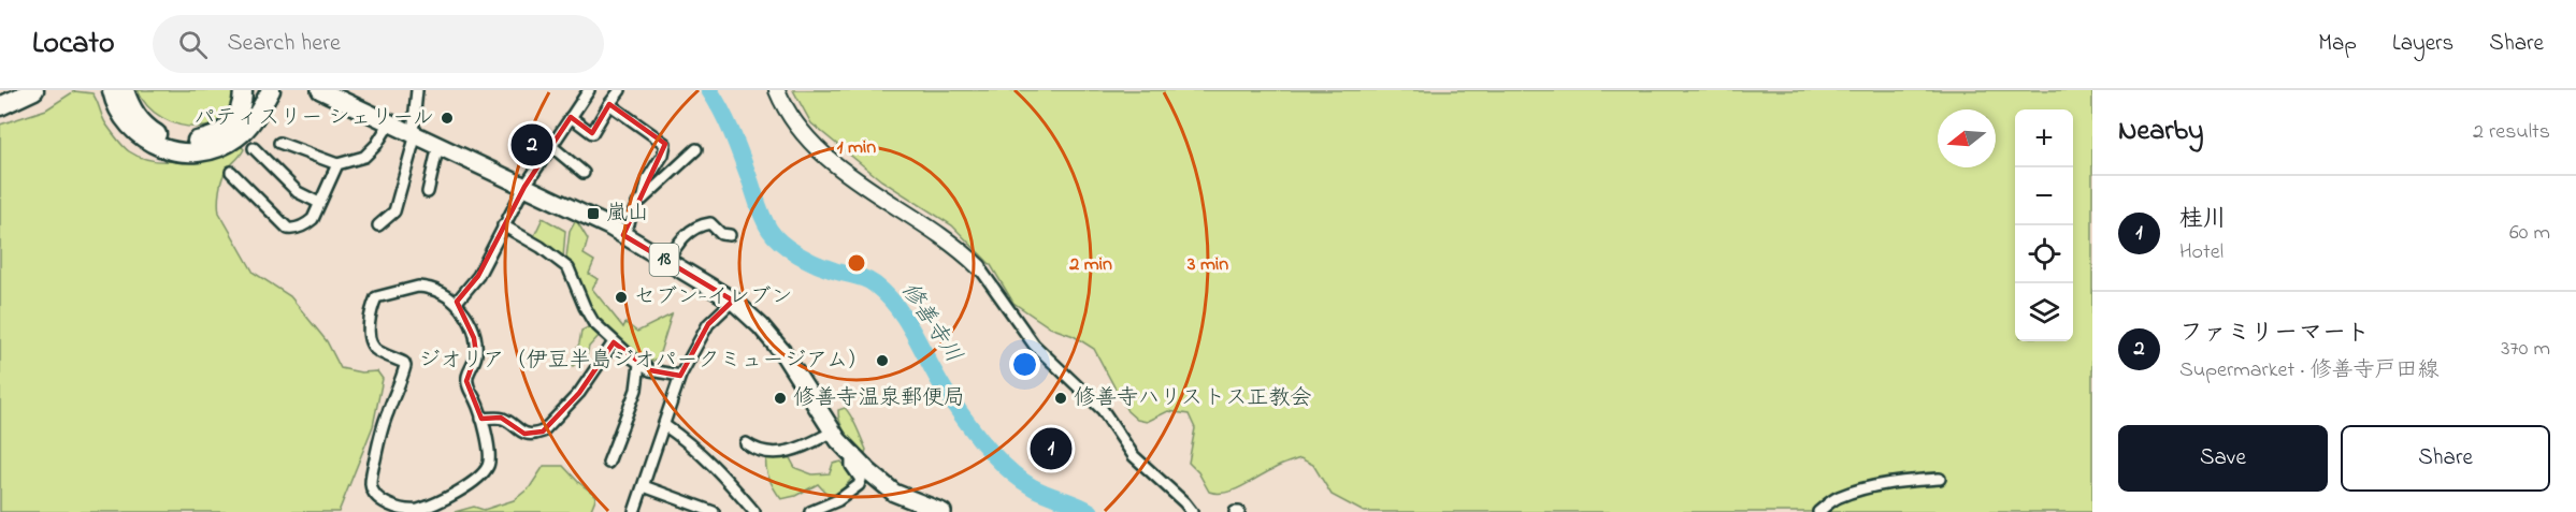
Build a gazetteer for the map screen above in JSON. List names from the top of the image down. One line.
{"streets":{"main road":["18"]},"water":["修善寺川"],"places":{"other":["パティスリー シェリール","セブン-イレブン","ジオリア（伊豆半島ジオパークミュージアム）","修善寺温泉郵便局","修善寺ハリストス正教会"],"transit":["嵐山"]},"north":"left","page":{"header":"Locato","search":"Search here","nav":["Map","Layers","Share"],"heading":["Nearby","2 results"],"map_buttons":["+","−"],"pins":["2","1"],"list":[{"mark":"1","name":"桂川","note":"Hotel","value":"60 m"},{"mark":"2","name":"ファミリーマート","note":"Supermarket · 修善寺戸田線","value":"370 m"}],"buttons":["Save","Share"]},"rings":["1 min","2 min","3 min"]}
